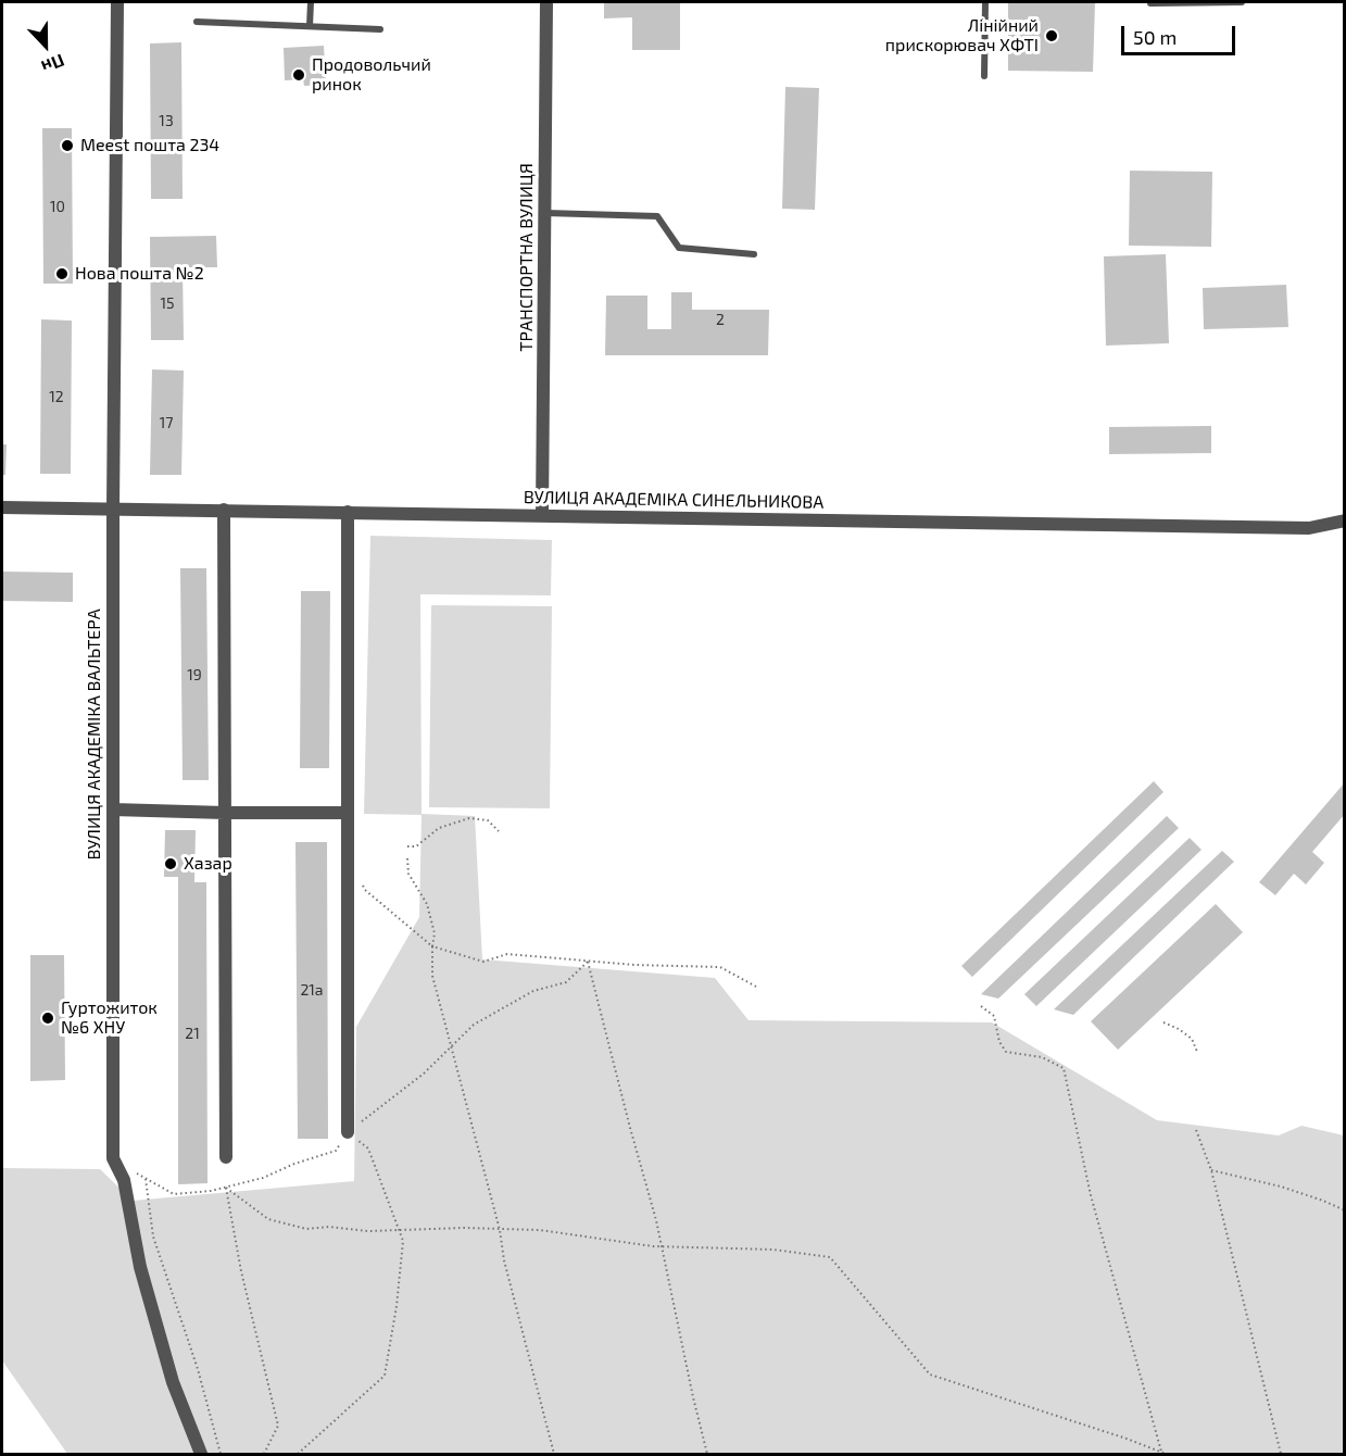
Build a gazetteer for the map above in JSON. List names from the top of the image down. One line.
{"streets":{"street":["ТРАНСПОРТНА ВУЛИЦЯ","ВУЛИЦЯ АКАДЕМІКА СИНЕЛЬНИКОВА","ВУЛИЦЯ АКАДЕМІКА ВАЛЬТЕРА"]},"crossings":[["ТРАНСПОРТНА ВУЛИЦЯ","ВУЛИЦЯ АКАДЕМІКА СИНЕЛЬНИКОВА"],["ВУЛИЦЯ АКАДЕМІКА СИНЕЛЬНИКОВА","ВУЛИЦЯ АКАДЕМІКА ВАЛЬТЕРА"]],"places":["Лінійний прискорювач ХФТІ","Продовольчий ринок","Meest пошта 234","Нова пошта №2","Хазар","Гуртожиток №6 ХНУ"],"house_numbers":["13","10","15","2","12","17","19","21а","21"],"scale_bar":"50 m","north":"bottom"}
